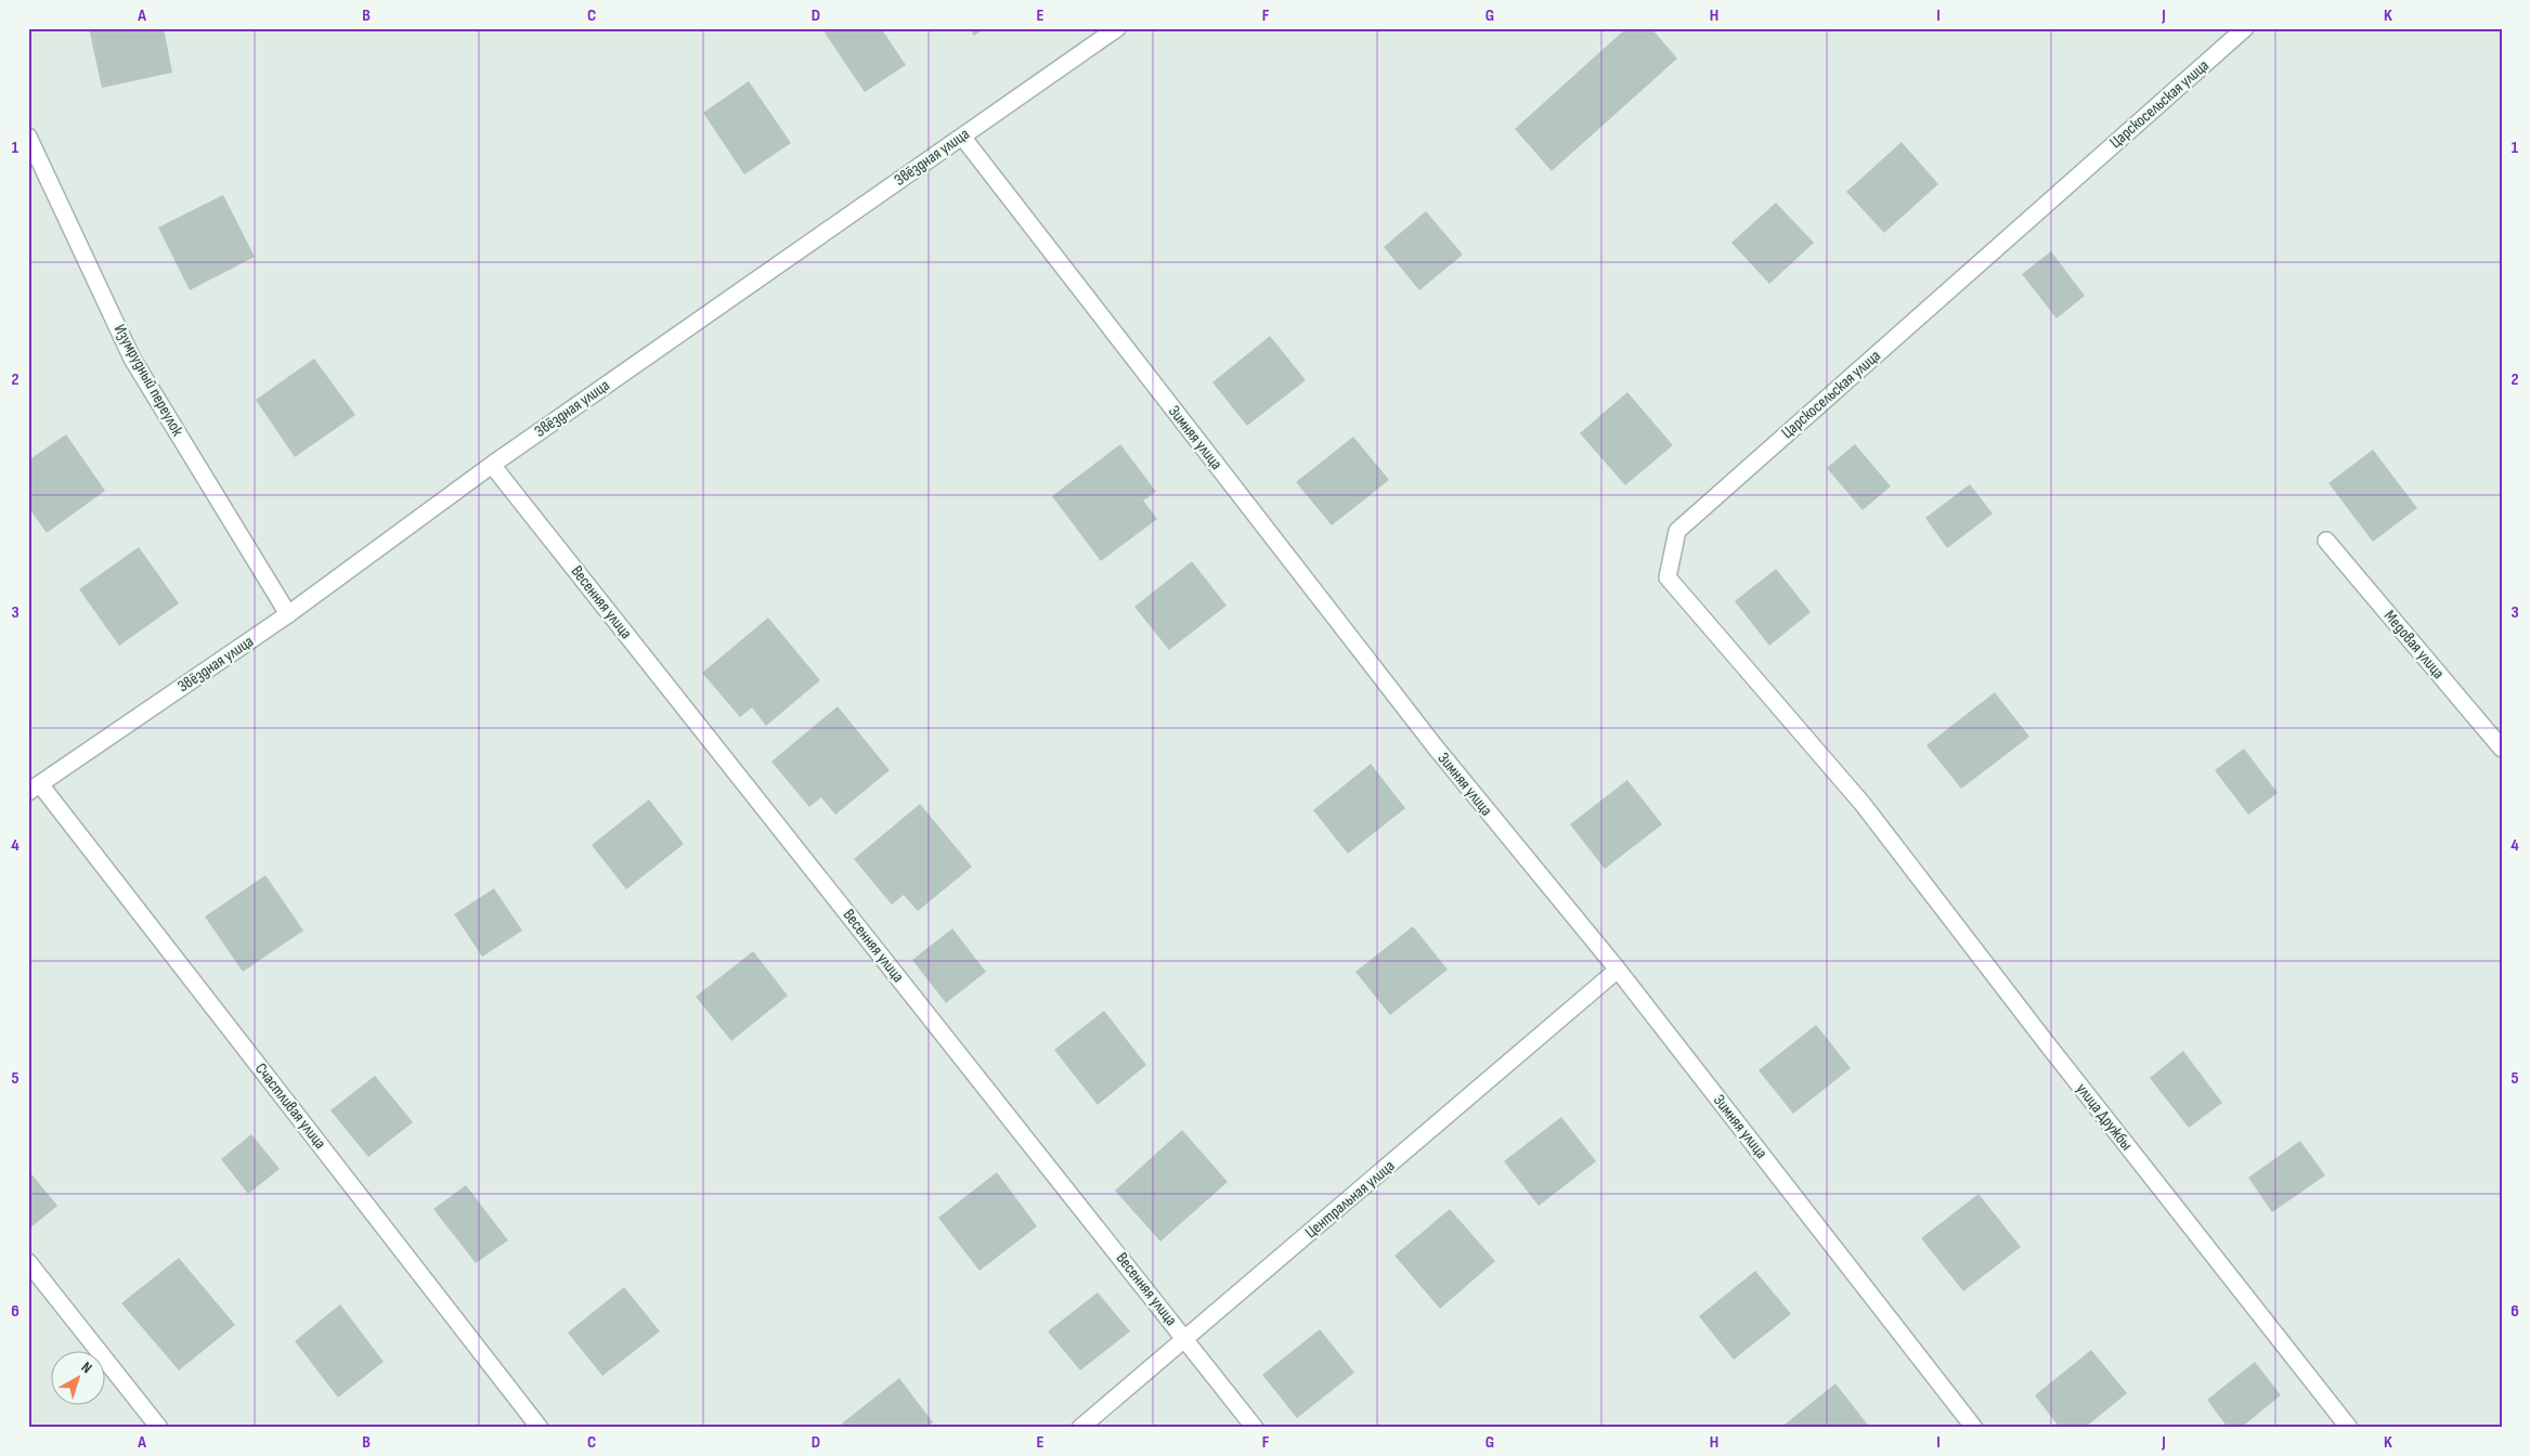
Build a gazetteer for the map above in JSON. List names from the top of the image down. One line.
{"streets":{"street":["Царскосельская улица","Звёздная улица","Изумрудный переулок","Зимняя улица","Весенняя улица","Медовая улица","Счастливая улица","улица Дружбы","Центральная улица"]},"crossings":[["Царскосельская улица","улица Дружбы"],["Звёздная улица","Изумрудный переулок"],["Звёздная улица","Зимняя улица"],["Звёздная улица","Весенняя улица"],["Звёздная улица","Счастливая улица"],["Зимняя улица","Центральная улица"],["Весенняя улица","Центральная улица"]],"north":"top right","grid":{"columns":["A","B","C","D","E","F","G","H","I","J","K"],"rows":["1","2","3","4","5","6"]}}
